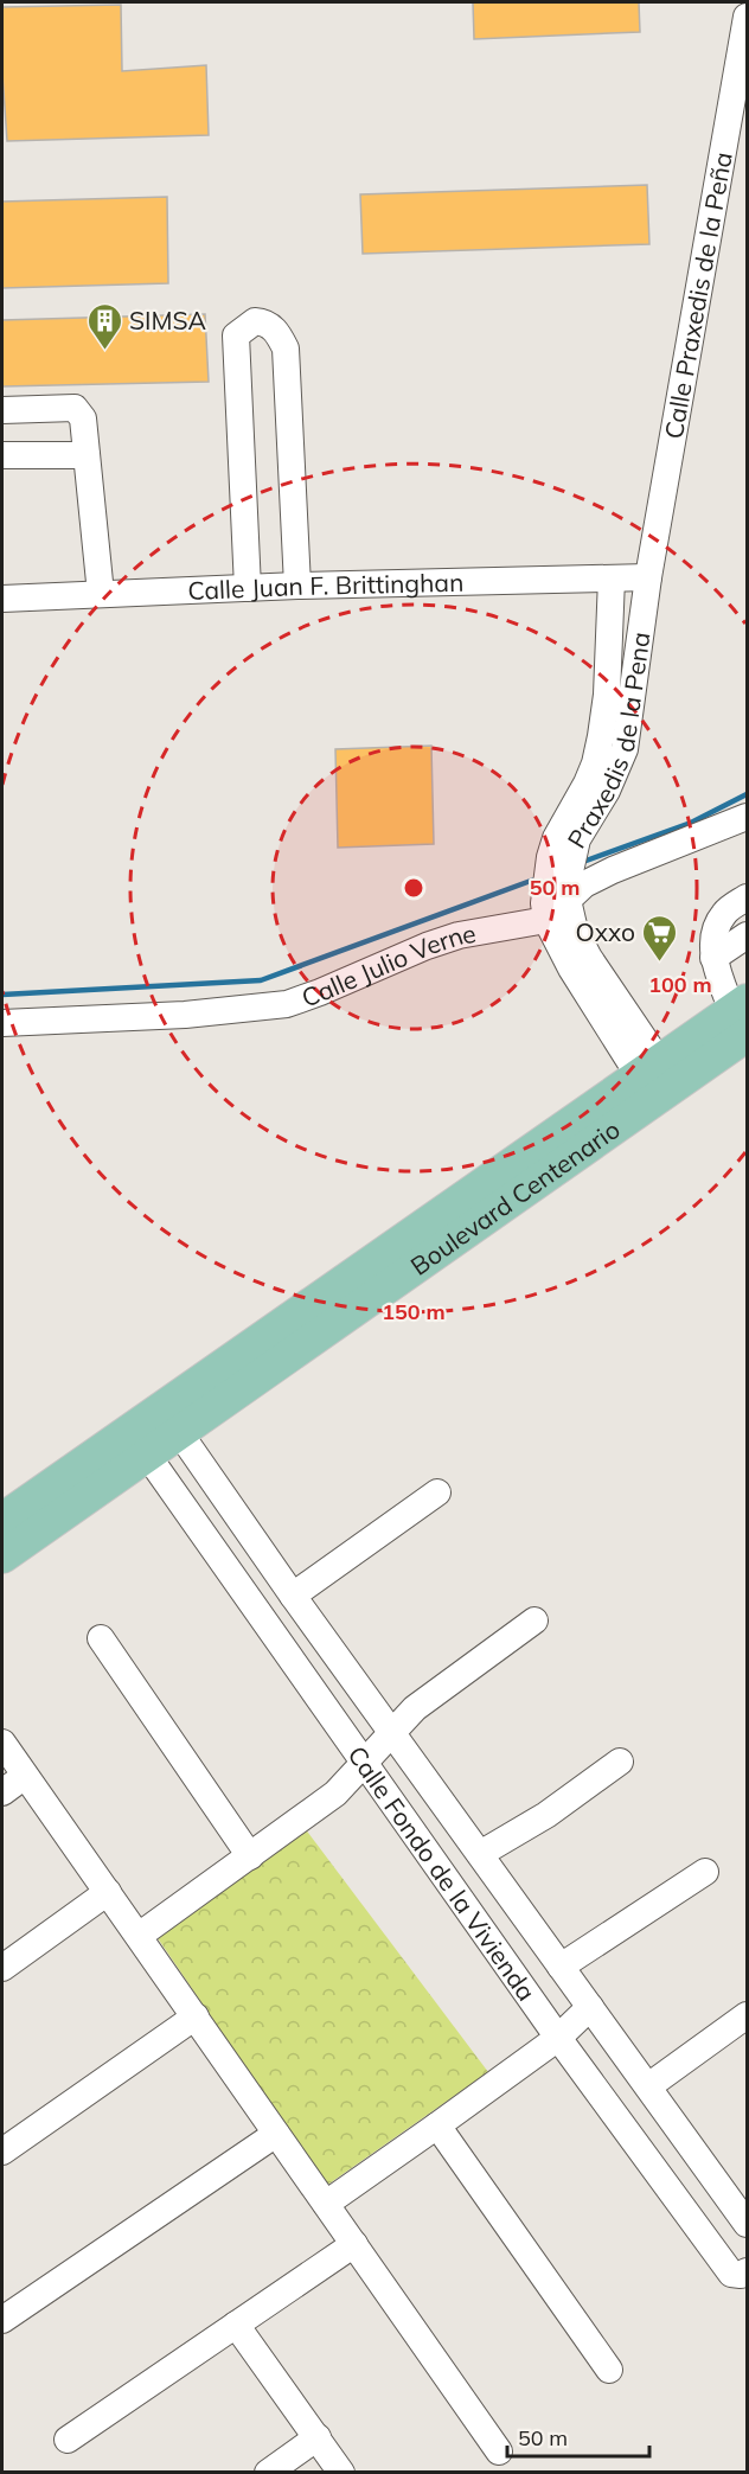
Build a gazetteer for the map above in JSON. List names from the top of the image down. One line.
{"streets":{"main road":["Boulevard Centenario"],"street":["Calle Praxedis de la Peña","Calle Juan F. Brittinghan","Praxedis de la Pena","Calle Julio Verne","Calle Fondo de la Vivienda"]},"crossings":[["Calle Praxedis de la Peña","Calle Juan F. Brittinghan"],["Calle Praxedis de la Peña","Praxedis de la Pena"],["Calle Juan F. Brittinghan","Praxedis de la Pena"],["Praxedis de la Pena","Boulevard Centenario"],["Boulevard Centenario","Calle Fondo de la Vivienda"]],"places":{"building":["SIMSA"],"supermarket":["Oxxo"]},"scale_bar":"50 m","rings":["50 m","100 m","150 m"]}
